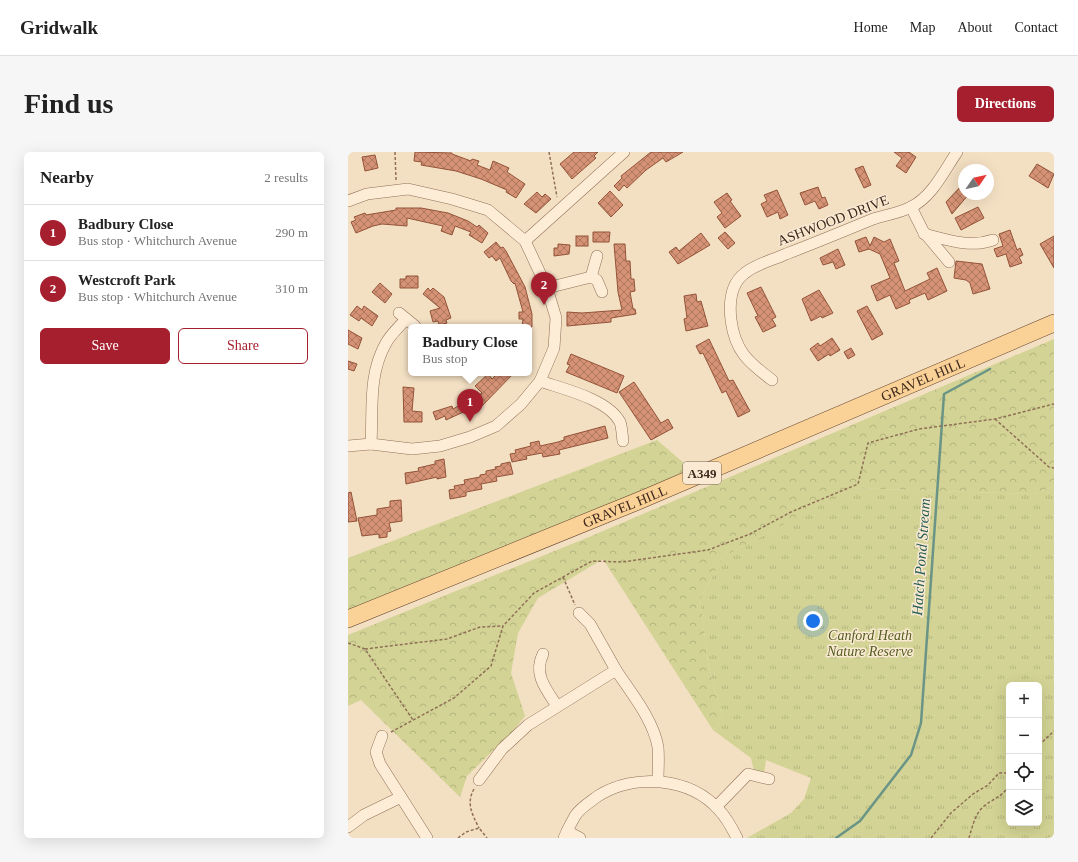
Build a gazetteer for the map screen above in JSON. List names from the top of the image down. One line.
{"streets":{"main road":["GRAVEL HILL","A349"],"street":["ASHWOOD DRIVE"]},"water":["Hatch Pond Stream"],"parks":["Canford Heath Nature Reserve"],"north":"top right","page":{"header":"Gridwalk","nav":["Home","Map","About","Contact"],"buttons":["Directions",["Save","Share"]],"title":"Find us","heading":["Nearby","2 results"],"list":[{"mark":"1","name":"Badbury Close","note":"Bus stop · Whitchurch Avenue","value":"290 m"},{"mark":"2","name":"Westcroft Park","note":"Bus stop · Whitchurch Avenue","value":"310 m"}],"pins":["2","1"],"popup":["Badbury Close","Bus stop"],"map_buttons":["+","−"]}}
